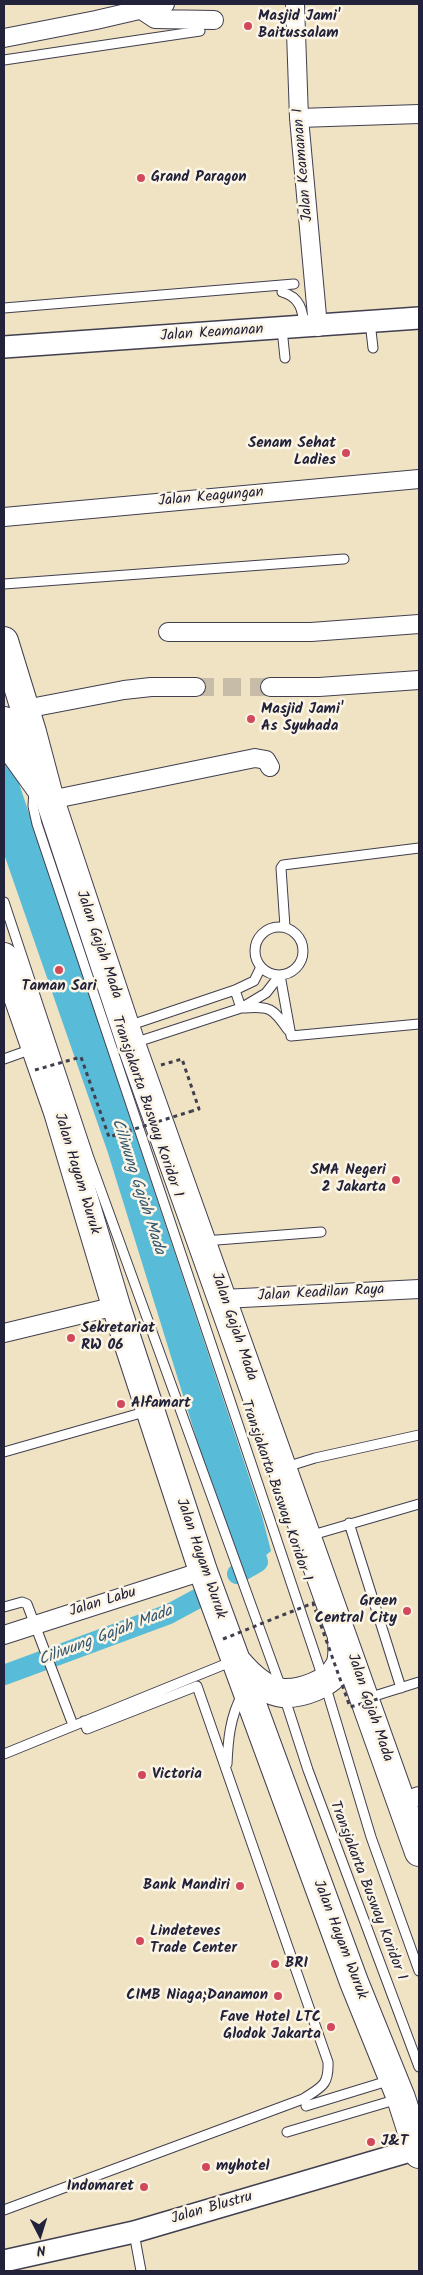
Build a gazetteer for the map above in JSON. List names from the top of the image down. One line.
{"streets":{"main road":["Jalan Gajah Mada","Jalan Hayam Wuruk"],"street":["Jalan Keamanan I","Jalan Keamanan","Jalan Keagungan","Jalan Keadilan Raya","Jalan Labu","Jalan Blustru"],"lane":["Transjakarta Busway Koridor 1"]},"crossings":[["Jalan Keamanan I","Jalan Keamanan"],["Jalan Gajah Mada","Transjakarta Busway Koridor 1"],["Jalan Gajah Mada","Jalan Keadilan Raya"],["Jalan Hayam Wuruk","Jalan Labu"],["Jalan Hayam Wuruk","Jalan Blustru"]],"water":["Ciliwung Gajah Mada"],"places":["Masjid Jami' Baitussalam","Grand Paragon","Senam Sehat Ladies","Masjid Jami' As Syuhada","Taman Sari","SMA Negeri 2 Jakarta","Sekretariat RW 06","Alfamart","Green Central City","Victoria","Bank Mandiri","Lindeteves Trade Center","BRI","CIMB Niaga;Danamon","Fave Hotel LTC Glodok Jakarta","J&T","myhotel","Indomaret"],"north":"bottom"}
